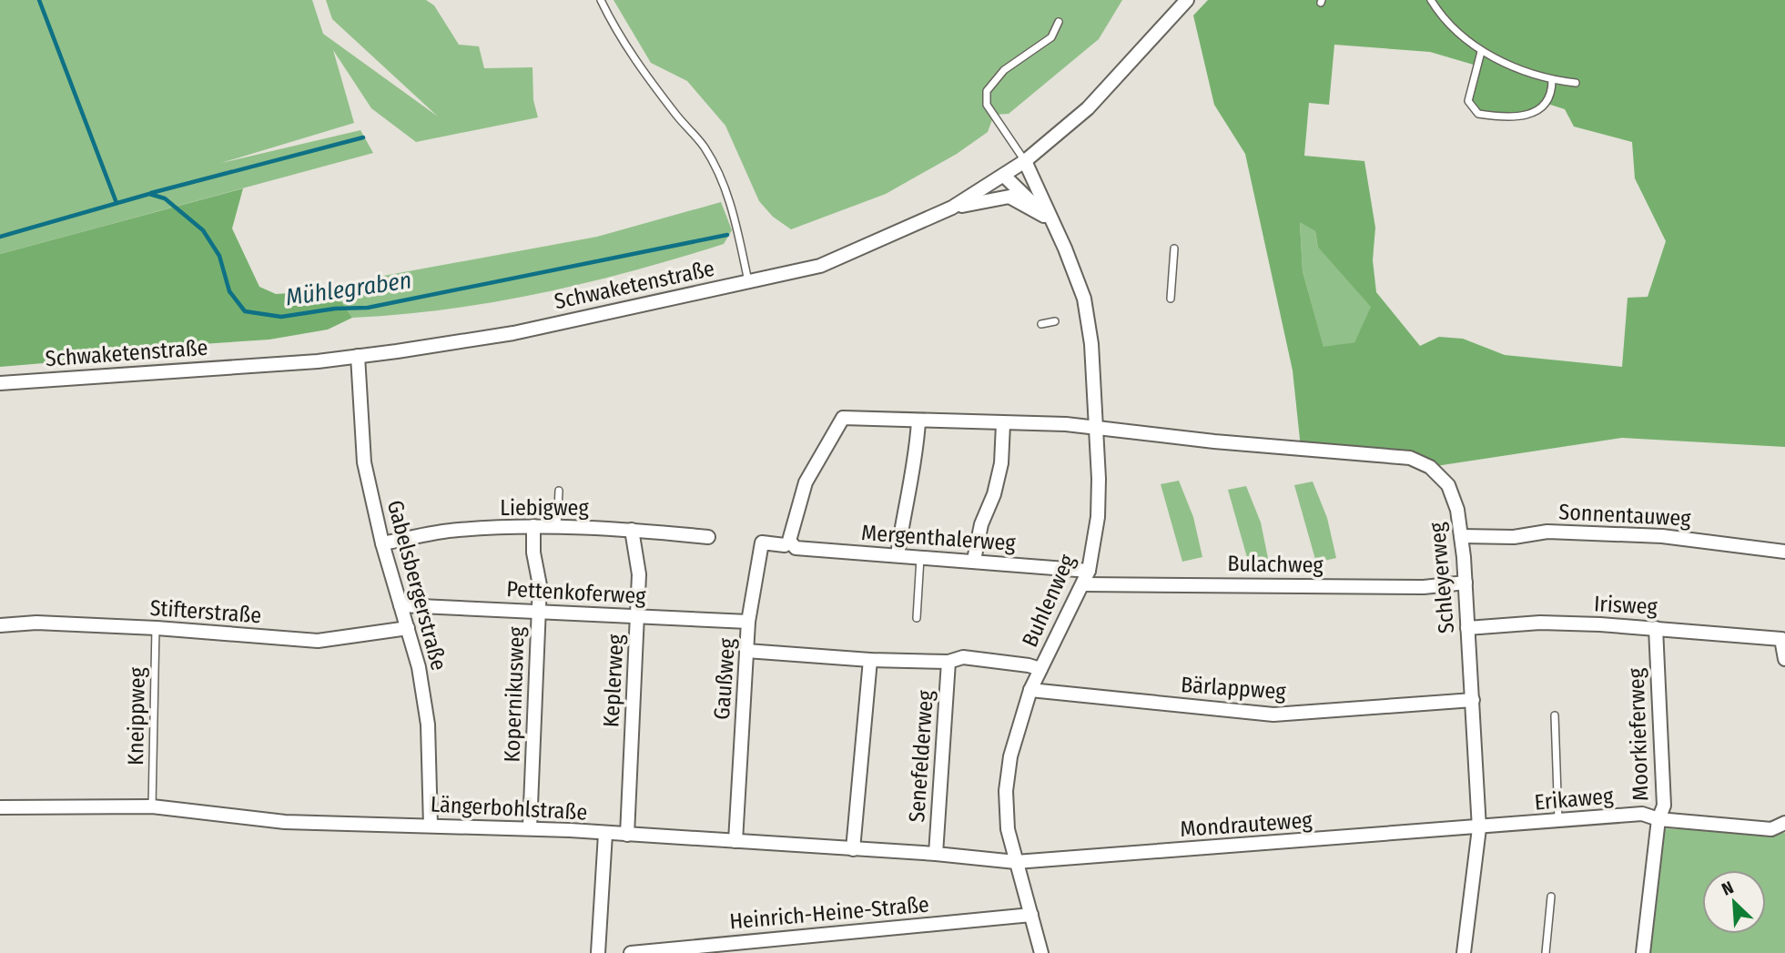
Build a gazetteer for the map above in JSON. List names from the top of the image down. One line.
{"streets":{"street":["Schwaketenstraße","Liebigweg","Sonnentauweg","Mergenthalerweg","Bulachweg","Schleyerweg","Gabelsbergerstraße","Pettenkoferweg","Buhlenweg","Irisweg","Stifterstraße","Gaußweg","Keplerweg","Bärlappweg","Kopernikusweg","Moorkieferweg","Senefelderweg","Erikaweg","Längerbohlstraße","Mondrauteweg","Heinrich-Heine-Straße"],"lane":["Kneippweg"]},"crossings":[["Schwaketenstraße","Gabelsbergerstraße"],["Schwaketenstraße","Buhlenweg"],["Liebigweg","Gabelsbergerstraße"],["Liebigweg","Keplerweg"],["Liebigweg","Kopernikusweg"],["Sonnentauweg","Schleyerweg"],["Mergenthalerweg","Schleyerweg"],["Mergenthalerweg","Buhlenweg"],["Mergenthalerweg","Gaußweg"],["Bulachweg","Schleyerweg"],["Bulachweg","Buhlenweg"],["Schleyerweg","Buhlenweg"],["Schleyerweg","Irisweg"],["Schleyerweg","Gaußweg"],["Schleyerweg","Bärlappweg"],["Schleyerweg","Erikaweg"],["Schleyerweg","Mondrauteweg"],["Gabelsbergerstraße","Pettenkoferweg"],["Gabelsbergerstraße","Stifterstraße"],["Gabelsbergerstraße","Längerbohlstraße"],["Pettenkoferweg","Gaußweg"],["Pettenkoferweg","Keplerweg"],["Pettenkoferweg","Kopernikusweg"],["Buhlenweg","Bärlappweg"],["Buhlenweg","Senefelderweg"],["Buhlenweg","Längerbohlstraße"],["Buhlenweg","Mondrauteweg"],["Buhlenweg","Heinrich-Heine-Straße"],["Irisweg","Moorkieferweg"],["Stifterstraße","Kneippweg"],["Gaußweg","Senefelderweg"],["Gaußweg","Längerbohlstraße"],["Keplerweg","Längerbohlstraße"],["Kopernikusweg","Längerbohlstraße"],["Kneippweg","Längerbohlstraße"],["Moorkieferweg","Erikaweg"],["Senefelderweg","Längerbohlstraße"],["Erikaweg","Mondrauteweg"],["Längerbohlstraße","Mondrauteweg"]],"water":["Mühlegraben"],"north":"top left"}
